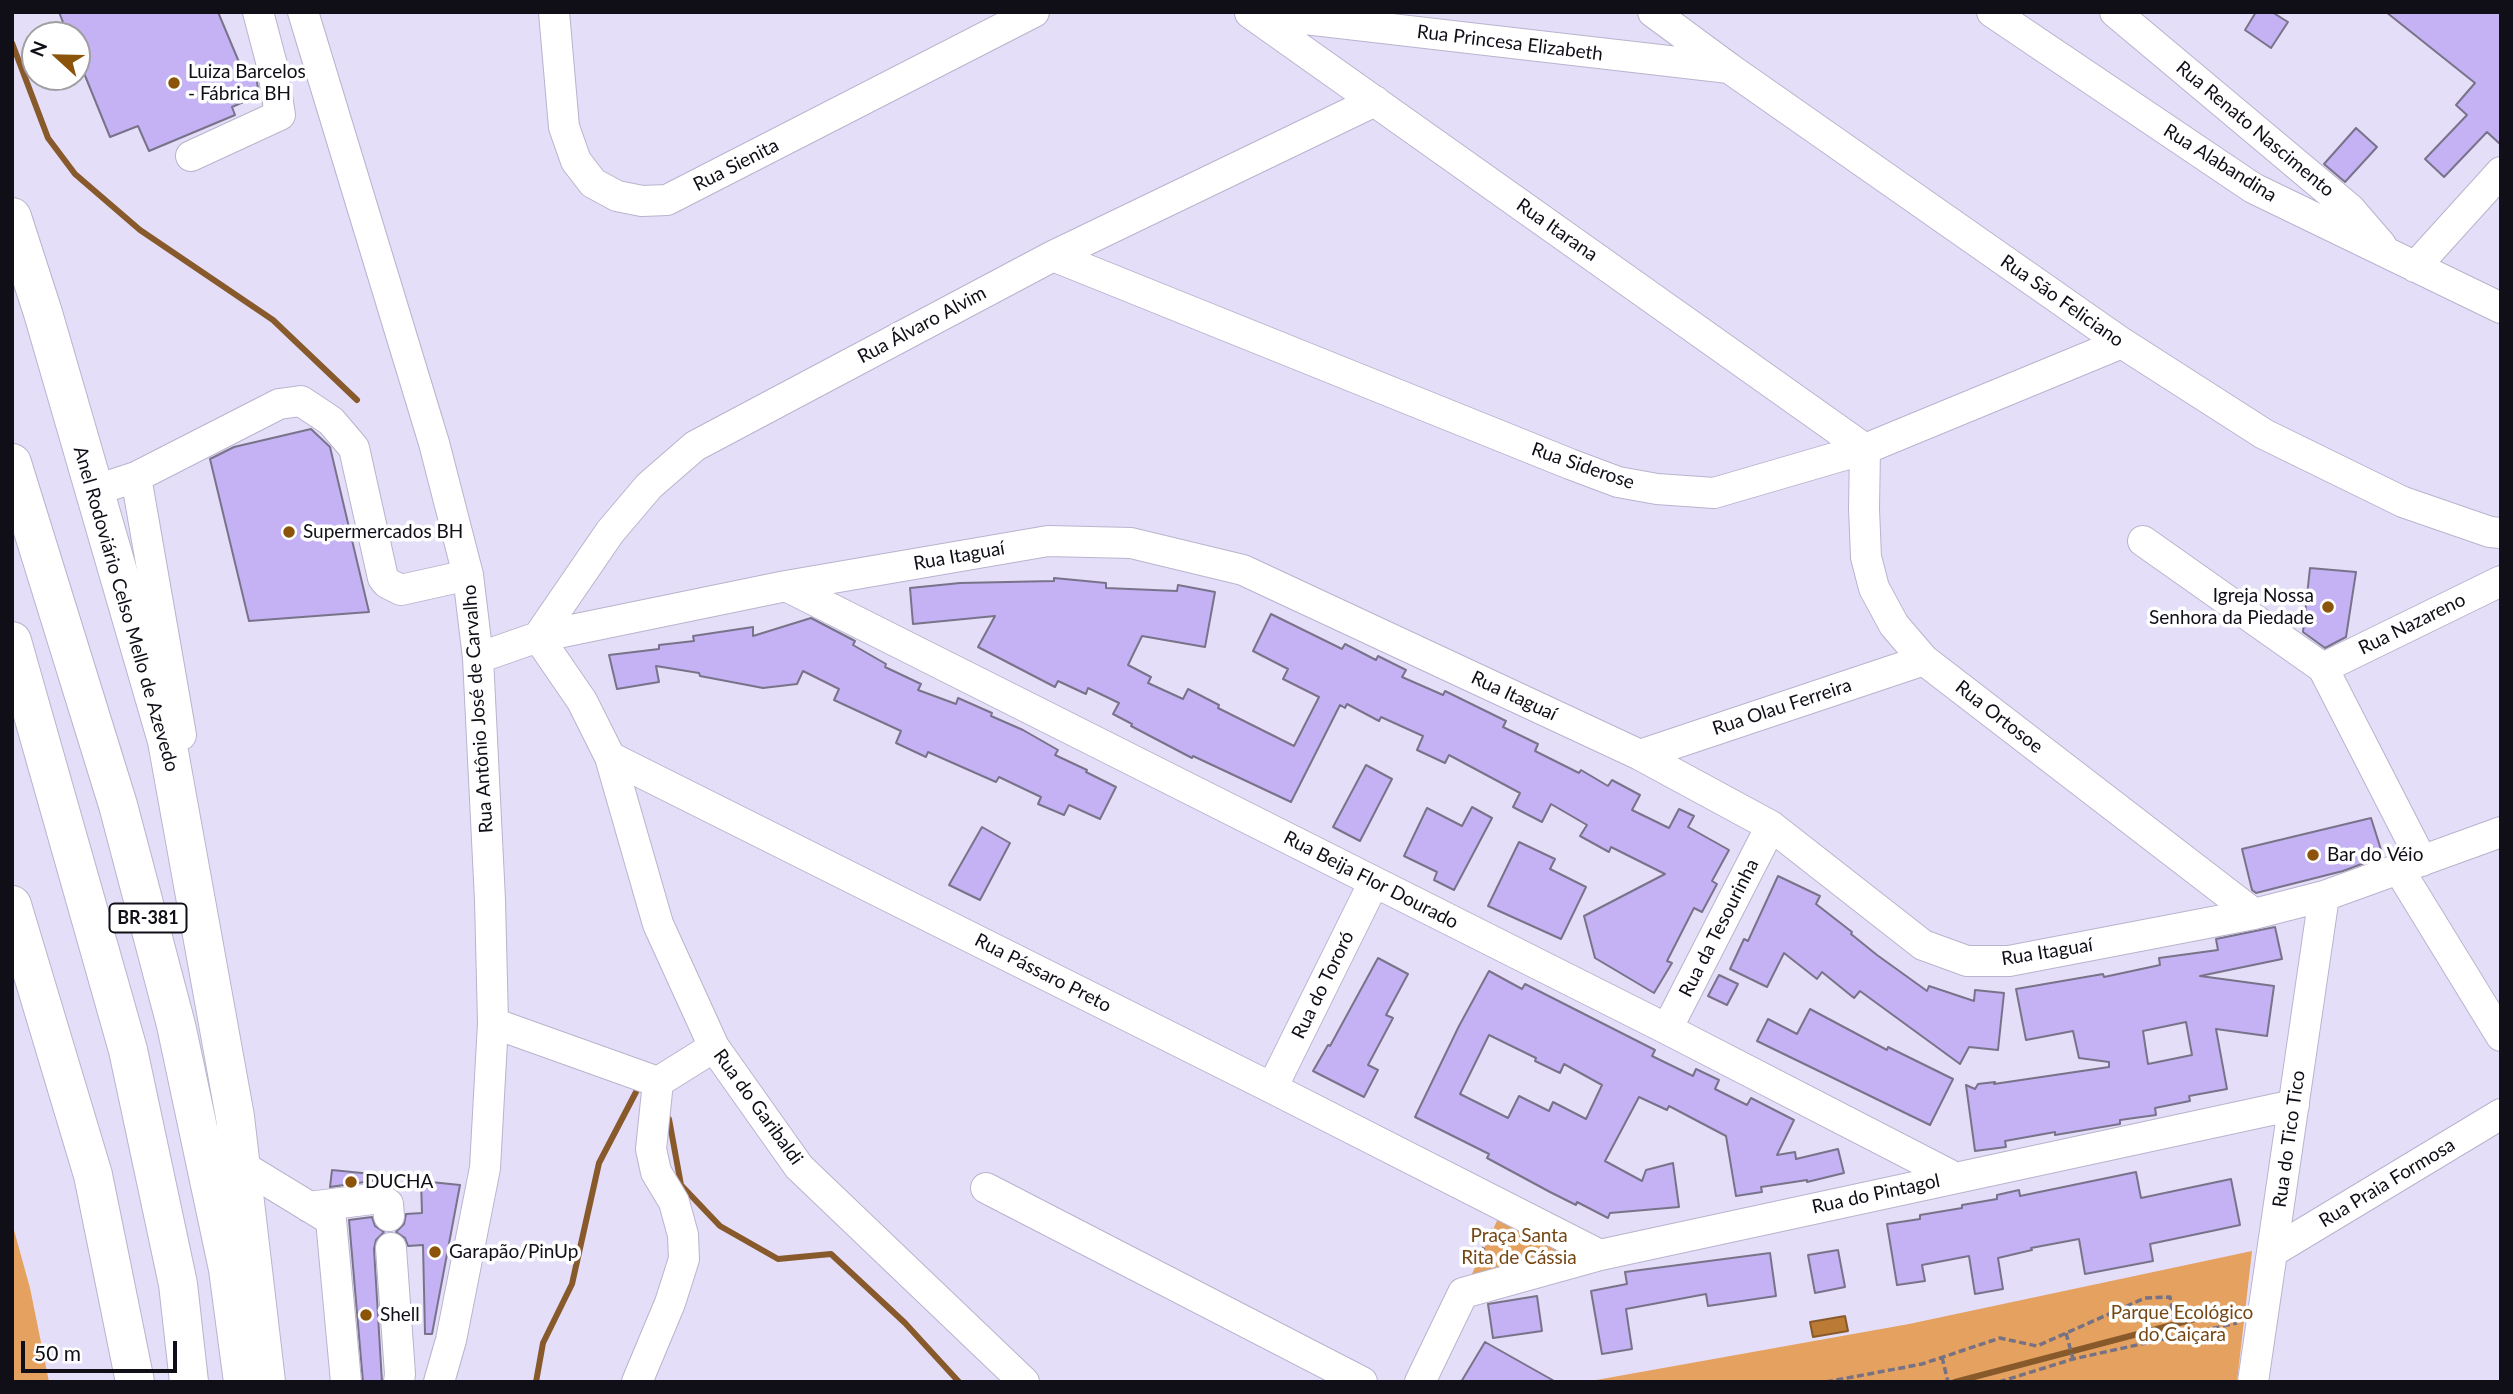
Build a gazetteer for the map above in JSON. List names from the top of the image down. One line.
{"streets":{"main road":["Anel Rodoviário Celso Mello de Azevedo","BR-381"],"street":["Rua Princesa Elizabeth","Rua Renato Nascimento","Rua Alabandina","Rua Sienita","Rua Itarana","Rua São Feliciano","Rua Álvaro Alvim","Rua Siderose","Rua Itaguaí","Rua Nazareno","Rua Olau Ferreira","Rua Antônio José de Carvalho","Rua Ortosoe","Rua Beija Flor Dourado","Rua da Tesourinha","Rua Pássaro Preto","Rua do Tororó","Rua do Garibaldi","Rua do Tico Tico","Rua Praia Formosa","Rua do Pintagol"]},"crossings":[["Rua Princesa Elizabeth","Rua Itarana"],["Rua Princesa Elizabeth","Rua São Feliciano"],["Rua Renato Nascimento","Rua Alabandina"],["Rua Itarana","Rua Álvaro Alvim"],["Rua Itarana","Rua Siderose"],["Rua Itarana","Rua Ortosoe"],["Rua São Feliciano","Rua Siderose"],["Rua Álvaro Alvim","Rua Siderose"],["Rua Álvaro Alvim","Rua Itaguaí"],["Rua Siderose","Rua Ortosoe"],["Rua Itaguaí","Rua Olau Ferreira"],["Rua Itaguaí","Rua Antônio José de Carvalho"],["Rua Itaguaí","Rua Ortosoe"],["Rua Itaguaí","Rua Beija Flor Dourado"],["Rua Itaguaí","Rua da Tesourinha"],["Rua Itaguaí","Rua do Tico Tico"],["Rua Olau Ferreira","Rua Ortosoe"],["Rua Beija Flor Dourado","Rua da Tesourinha"],["Rua Beija Flor Dourado","Rua do Tororó"],["Rua Beija Flor Dourado","Rua do Pintagol"],["Rua Pássaro Preto","Rua do Tororó"],["Rua Pássaro Preto","Rua do Garibaldi"],["Rua Pássaro Preto","Rua do Pintagol"],["Rua do Tico Tico","Rua Praia Formosa"],["Rua do Tico Tico","Rua do Pintagol"]],"parks":["Praça Santa Rita de Cássia","Parque Ecológico do Caiçara"],"places":["Luiza Barcelos - Fábrica BH","Supermercados BH","Igreja Nossa Senhora da Piedade","Bar do Véio","DUCHA","Garapão/PinUp","Shell"],"scale_bar":"50 m","north":"left"}
